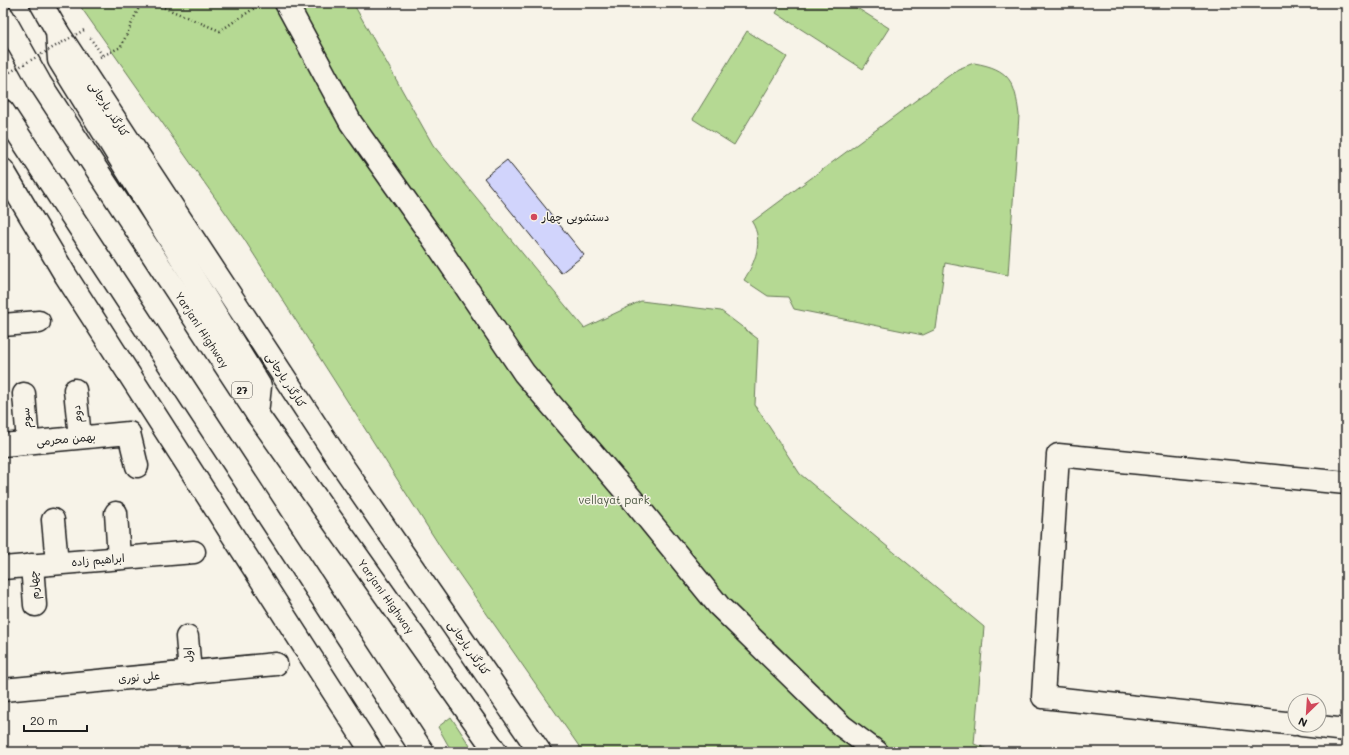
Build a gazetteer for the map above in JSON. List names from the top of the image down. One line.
{"streets":{"main road":["کنارگذر یارجانی","Yarjani Highway","27","دوم","سوم","بهمن محرمی","ابراهیم زاده","چهارم","اول","علی نوری"]},"crossings":[["دوم","بهمن محرمی"],["سوم","بهمن محرمی"],["ابراهیم زاده","چهارم"],["اول","علی نوری"]],"parks":["vellayat park"],"places":["دستشویی چهار"],"scale_bar":"20 m","north":"bottom left"}
